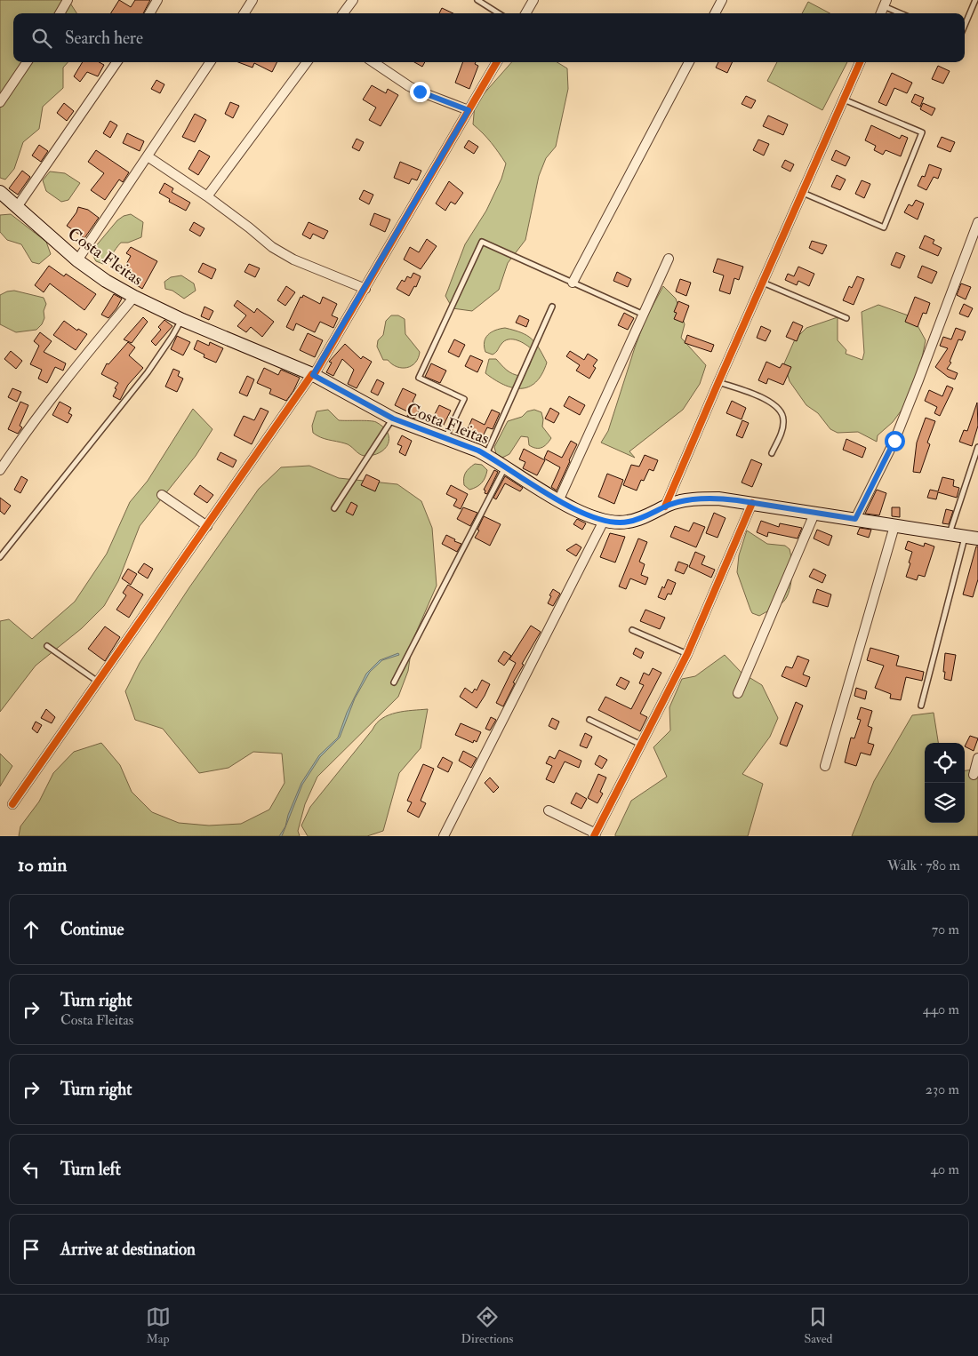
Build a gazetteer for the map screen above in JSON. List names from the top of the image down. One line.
{"streets":{"main road":["Costa Fleitas"]},"page":{"search":"Search here","heading":["10 min","Walk · 780 m"],"list":[["Continue","70 m"],["Turn right","Costa Fleitas","440 m"],["Turn right","230 m"],["Turn left","40 m"],"Arrive at destination"],"nav":["Map","Directions","Saved"]}}
